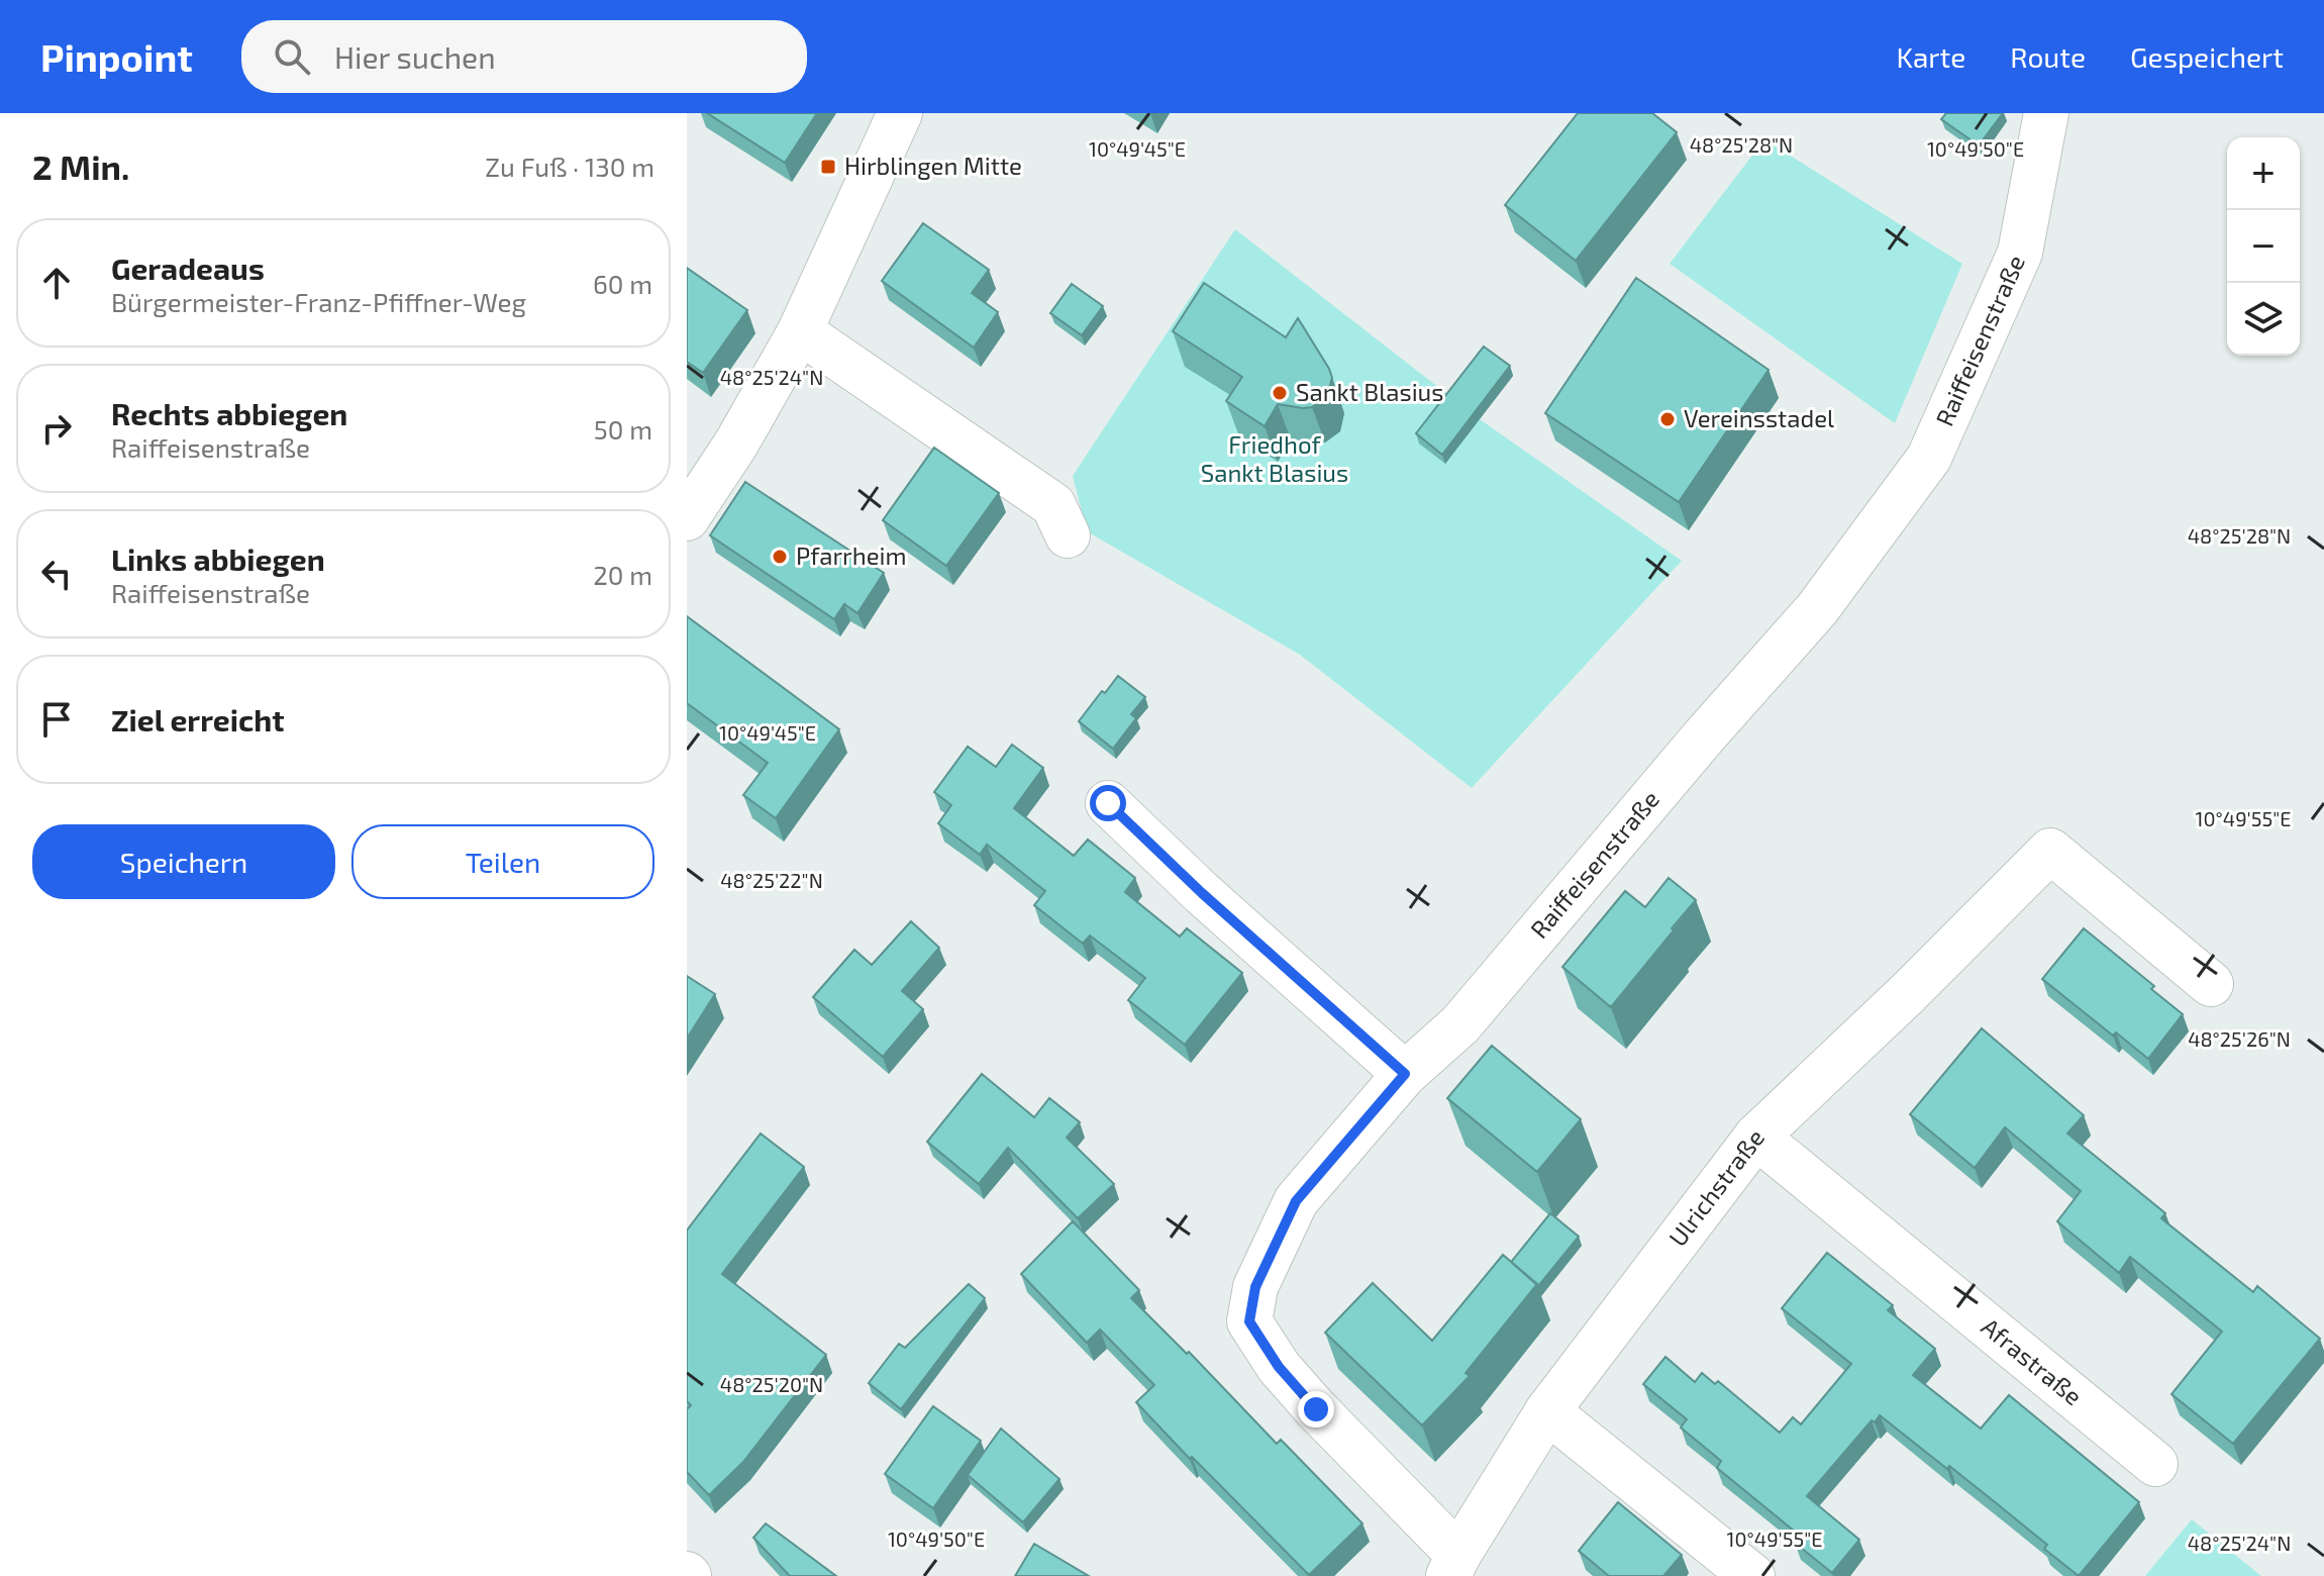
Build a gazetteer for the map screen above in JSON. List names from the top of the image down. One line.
{"streets":{"street":["Raiffeisenstraße","Ulrichstraße","Afrastraße"]},"crossings":[["Raiffeisenstraße","Ulrichstraße"],["Ulrichstraße","Afrastraße"]],"parks":["Friedhof Sankt Blasius"],"places":{"transit":["Hirblingen Mitte"],"other":["Sankt Blasius","Vereinsstadel","Pfarrheim"]},"page":{"header":"Pinpoint","search":"Hier suchen","nav":["Karte","Route","Gespeichert"],"heading":["2 Min.","Zu Fuß · 130 m"],"map_buttons":["+","−"],"list":[["Geradeaus","Bürgermeister-Franz-Pfiffner-Weg","60 m"],["Rechts abbiegen","Raiffeisenstraße","50 m"],["Links abbiegen","Raiffeisenstraße","20 m"],"Ziel erreicht"],"buttons":["Speichern","Teilen"]},"coordinates":["48°25'28\"N","10°49'45\"E","10°49'50\"E","48°25'24\"N","10°49'55\"E","48°25'22\"N","48°25'26\"N","48°25'20\"N"]}
